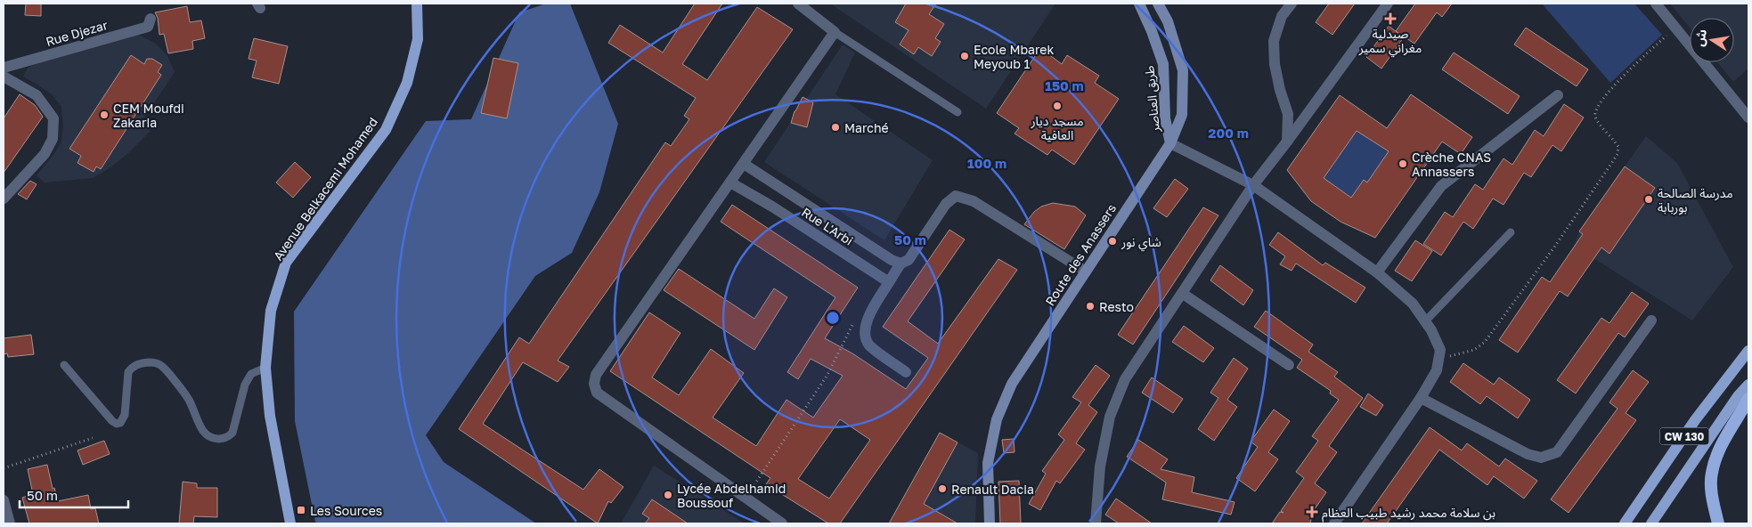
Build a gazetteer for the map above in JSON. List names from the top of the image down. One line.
{"streets":{"main road":["طريق العناصر","Avenue Belkacemi Mohamed","Route des Anassers","CW 130"],"street":["Rue Djezar","Rue L'Arbi"]},"crossings":[["طريق العناصر","Route des Anassers"]],"places":{"health":["صيدلية مغراني سمير","بن سلامة محمد رشيد طبيب العظام"],"other":["Ecole Mbarek Meyoub 1","مسجد ديار العافية","CEM Moufdi Zakaria","Marché","Crèche CNAS Annassers","مدرسة الصالحة بوربابة","شاي نور","Resto","Renault Dacia","Lycée Abdelhamid Boussouf"],"transit":["Les Sources"]},"scale_bar":"50 m","north":"left","rings":["150 m","200 m","100 m","50 m"]}
